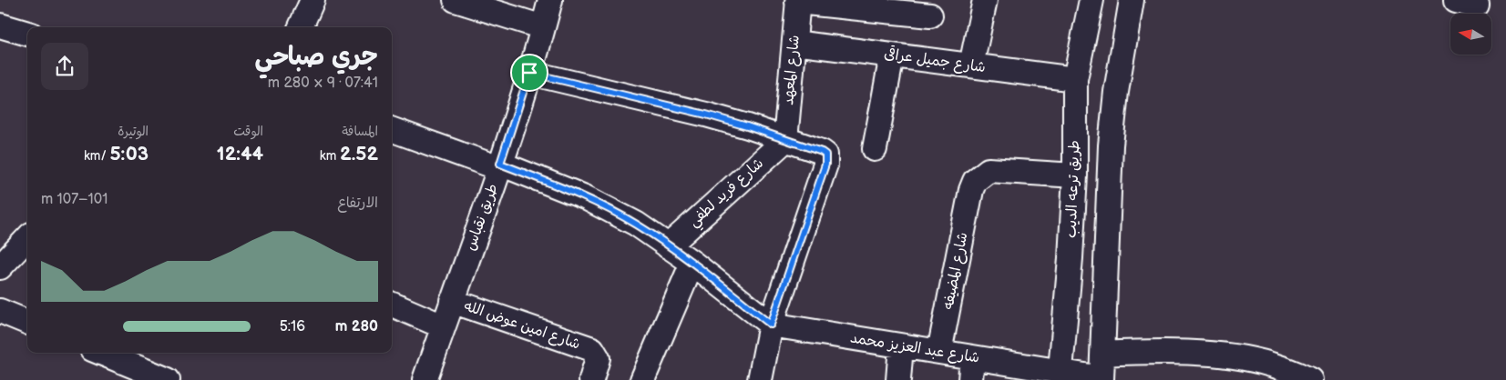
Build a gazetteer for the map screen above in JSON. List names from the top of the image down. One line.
{"streets":{"street":["شارع جميل عراقى","شارع المعهد","طريق ترعه الديب","شارع فريد لطفي","طريق نقباس","شارع المضيفه","شارع امين عوض الله","شارع عبد العزيز محمد"]},"crossings":[["شارع جميل عراقى","شارع المعهد"],["شارع جميل عراقى","طريق ترعه الديب"],["شارع المعهد","شارع فريد لطفي"],["طريق ترعه الديب","شارع المضيفه"],["طريق ترعه الديب","شارع عبد العزيز محمد"],["طريق نقباس","شارع امين عوض الله"],["شارع المضيفه","شارع عبد العزيز محمد"]],"north":"left","page":{"heading":["جري صباحي","07:41 · 9 × 280 m"],"stats":[["المسافة","2.52 km"],["الوقت","12:44"],["الوتيرة","5:03 /km"]],"chart":["الارتفاع","101–107 m"],"list":[{"name":"280 m","note":"5:16"}]}}
